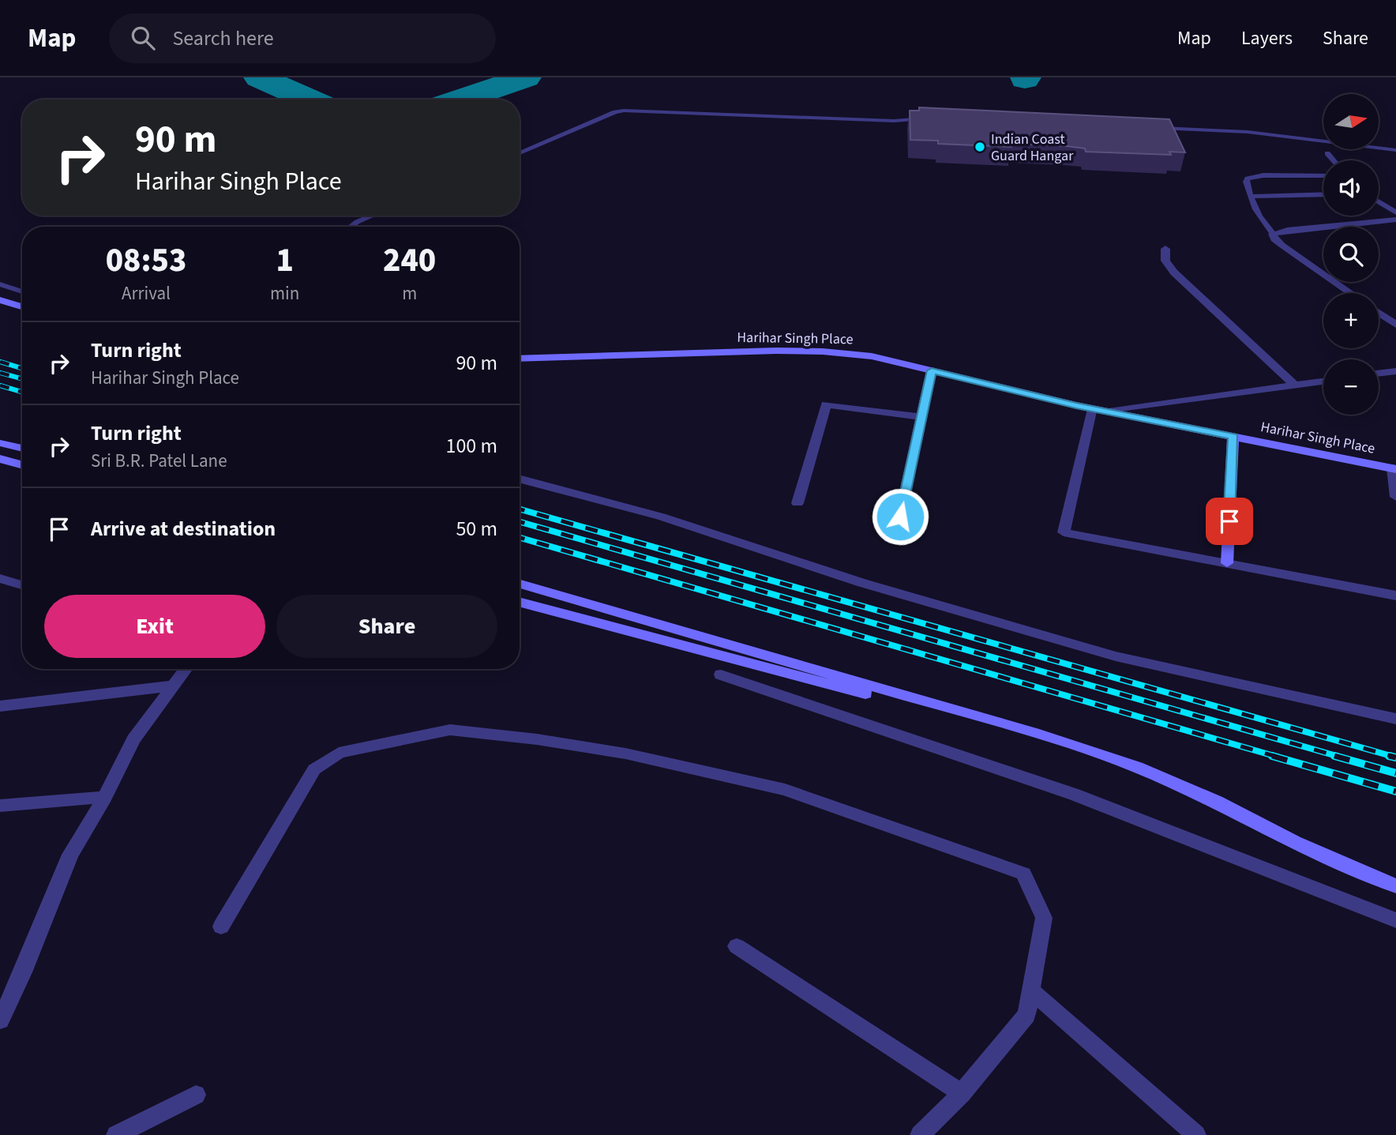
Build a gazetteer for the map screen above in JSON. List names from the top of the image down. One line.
{"streets":{"street":["Harihar Singh Place"]},"places":["Indian Coast Guard Hangar"],"north":"right","page":{"header":"Map","search":"Search here","nav":["Map","Layers","Share"],"map_buttons":["+","−"],"turn":["90 m","Harihar Singh Place"],"eta":["08:53","Arrival","1","min","240","m"],"list":[{"name":"Turn right","note":"Harihar Singh Place","value":"90 m"},{"name":"Turn right","note":"Sri B.R. Patel Lane","value":"100 m"},{"name":"Arrive at destination","value":"50 m"}],"buttons":["Exit","Share"]}}
